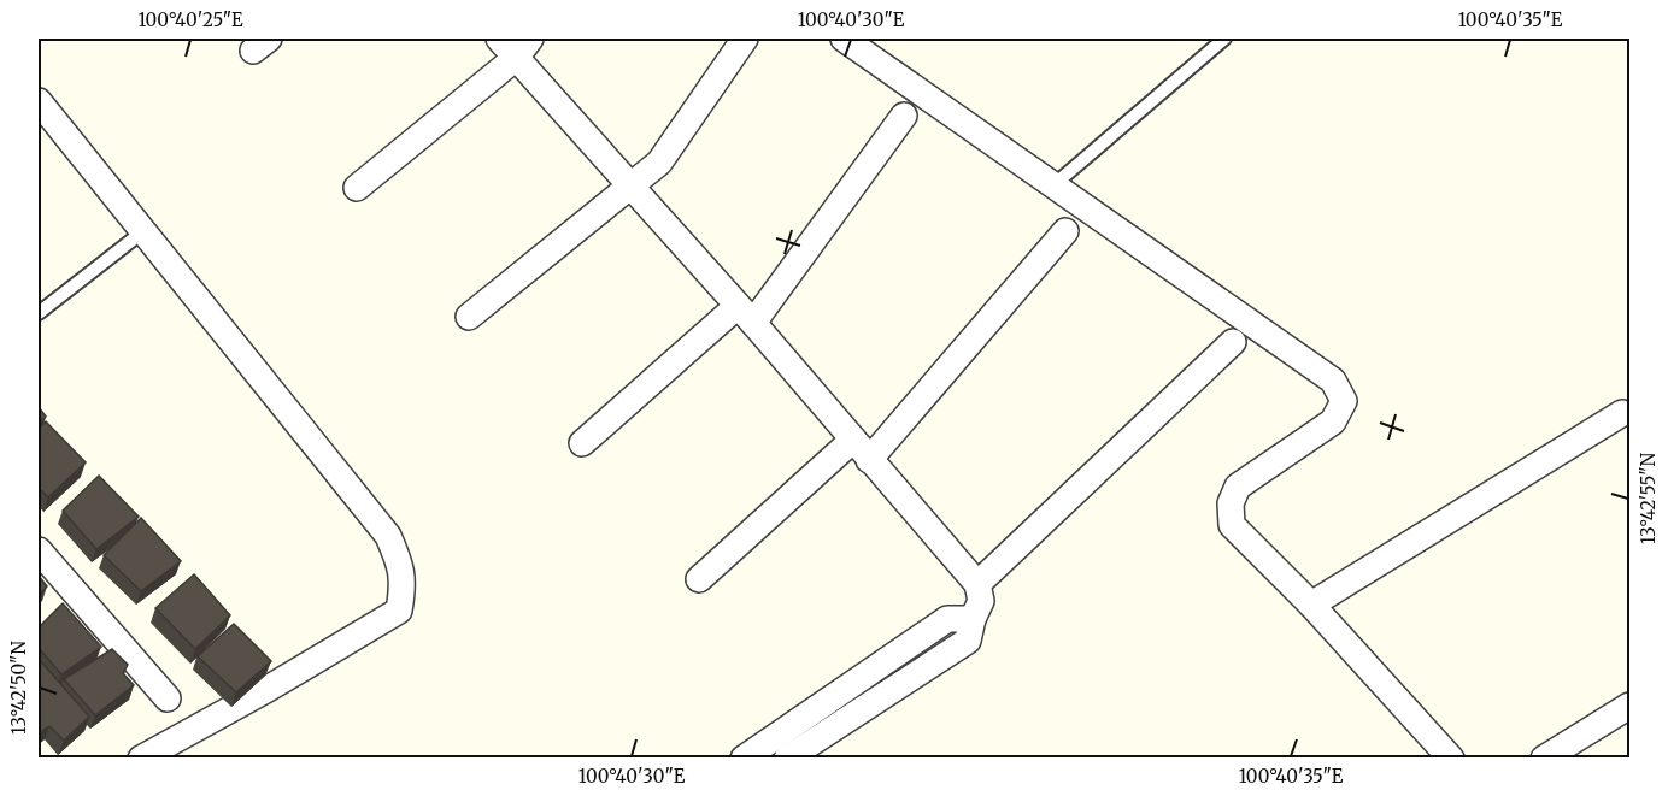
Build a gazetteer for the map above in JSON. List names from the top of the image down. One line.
{"coordinates":["100°40'25\"E","100°40'30\"E","100°40'35\"E","13°42'55\"N","13°42'50\"N"]}
